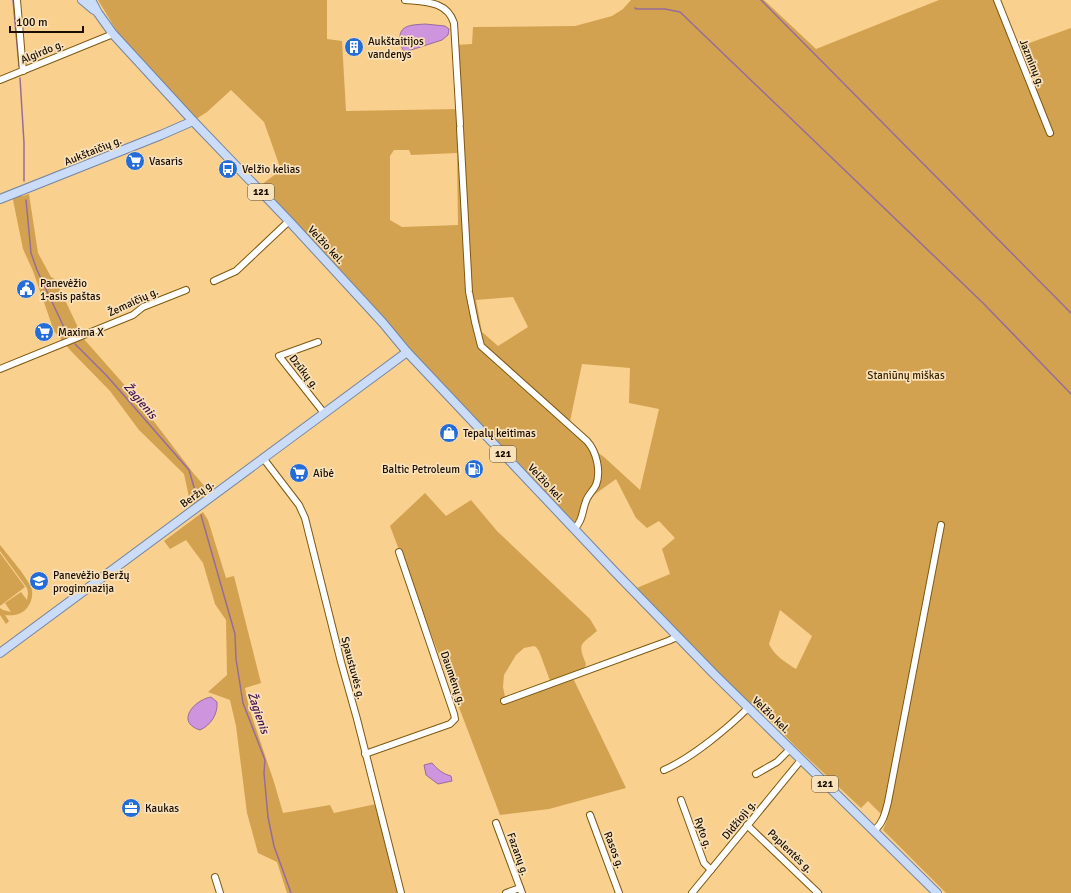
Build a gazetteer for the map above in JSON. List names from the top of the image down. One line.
{"streets":{"main road":["Aukštaičių g.","121","Velžio kel.","Beržų g."],"street":["Algirdo g.","Jazminų g.","Žemaičių g.","Dzūkų g.","Spaustuvės g.","Daumėnų g.","Didžioji g.","Ryto g.","Rasos g.","Paplentės g.","Fazanų g."]},"crossings":[["Algirdo g.","Velžio kel."],["Aukštaičių g.","Velžio kel."],["Velžio kel.","Beržų g."],["Velžio kel.","Didžioji g."],["Dzūkų g.","Beržų g."],["Beržų g.","Spaustuvės g."],["Spaustuvės g.","Daumėnų g."],["Didžioji g.","Ryto g."],["Didžioji g.","Paplentės g."]],"water":["Žagienis"],"parks":["Staniūnų miškas"],"places":{"building":["Aukštaitijos vandenys"],"supermarket":["Vasaris","Maxima X","Aibė"],"bus stop":["Velžio kelias"],"public building":["Panevėžio 1-asis paštas"],"shop":["Tepalų keitimas"],"fuel station":["Baltic Petroleum"],"school or university":["Panevėžio Beržų progimnazija"],"office":["Kaukas"]},"scale_bar":"100 m"}
